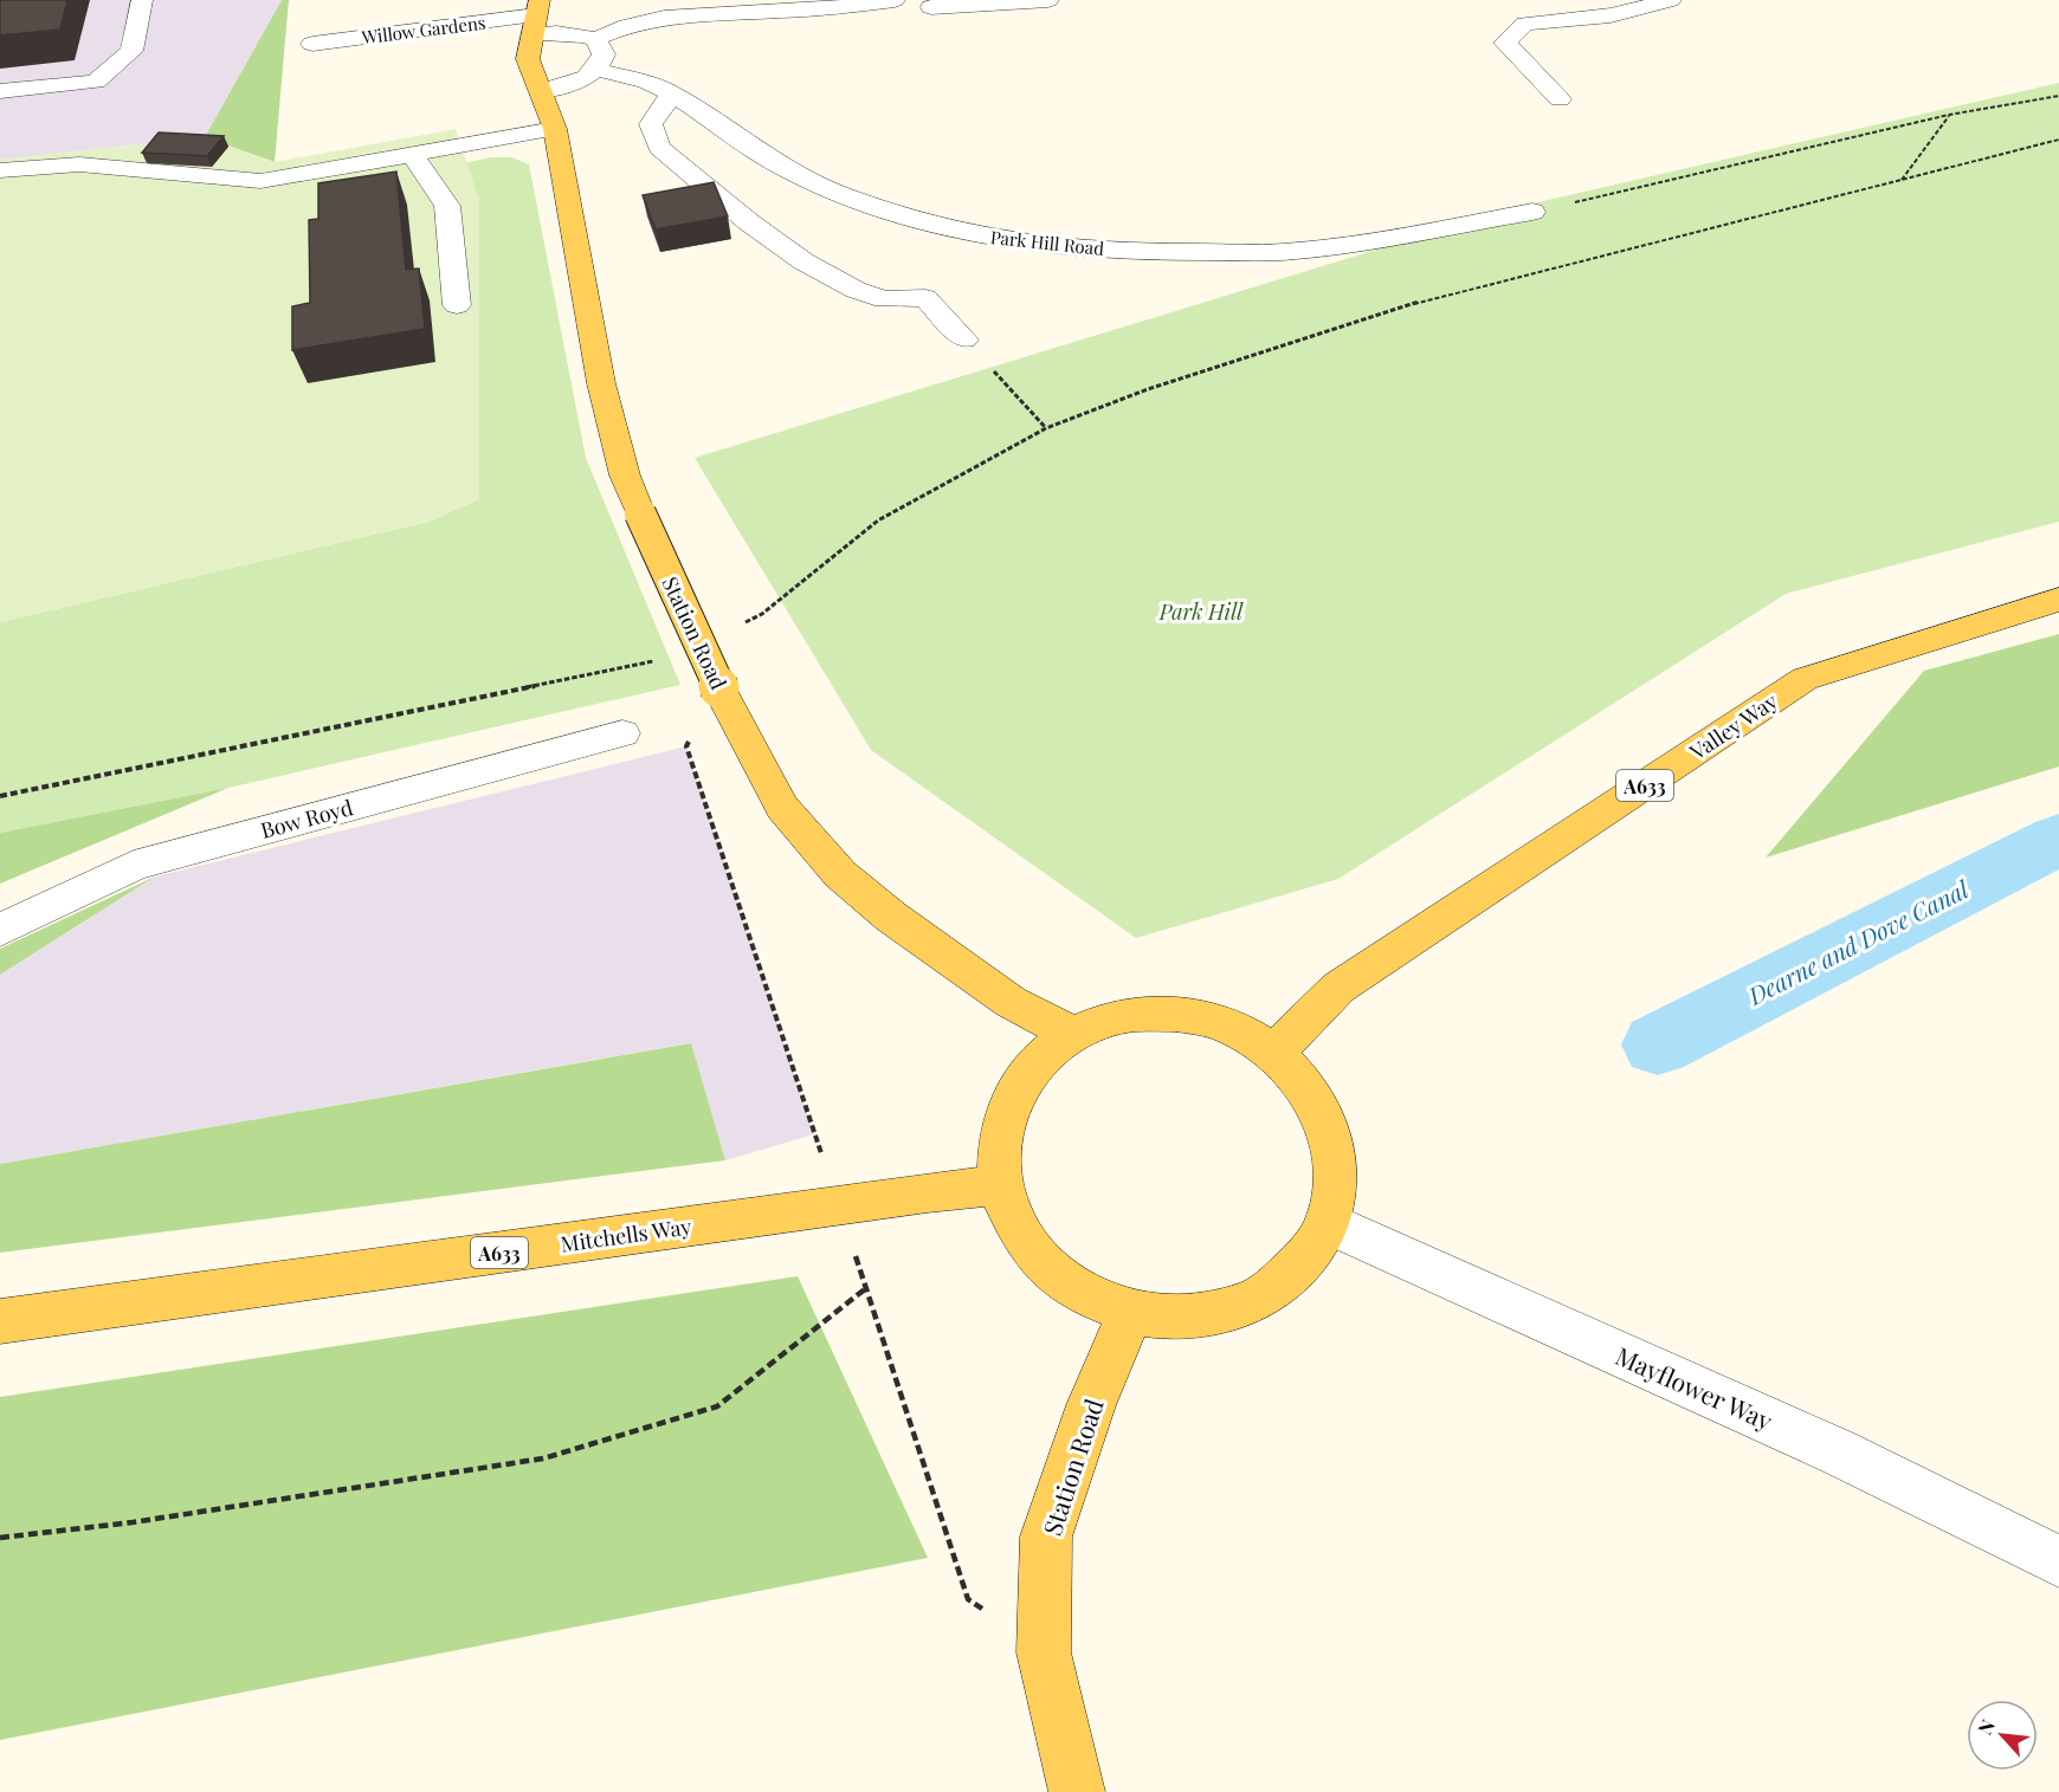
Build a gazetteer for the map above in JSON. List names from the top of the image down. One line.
{"streets":{"main road":["Station Road","Valley Way","A633","Mitchells Way"],"street":["Willow Gardens","Park Hill Road","Bow Royd","Mayflower Way"]},"crossings":[["Willow Gardens","Station Road"]],"water":["Dearne and Dove Canal"],"parks":["Park Hill"],"north":"top left"}
